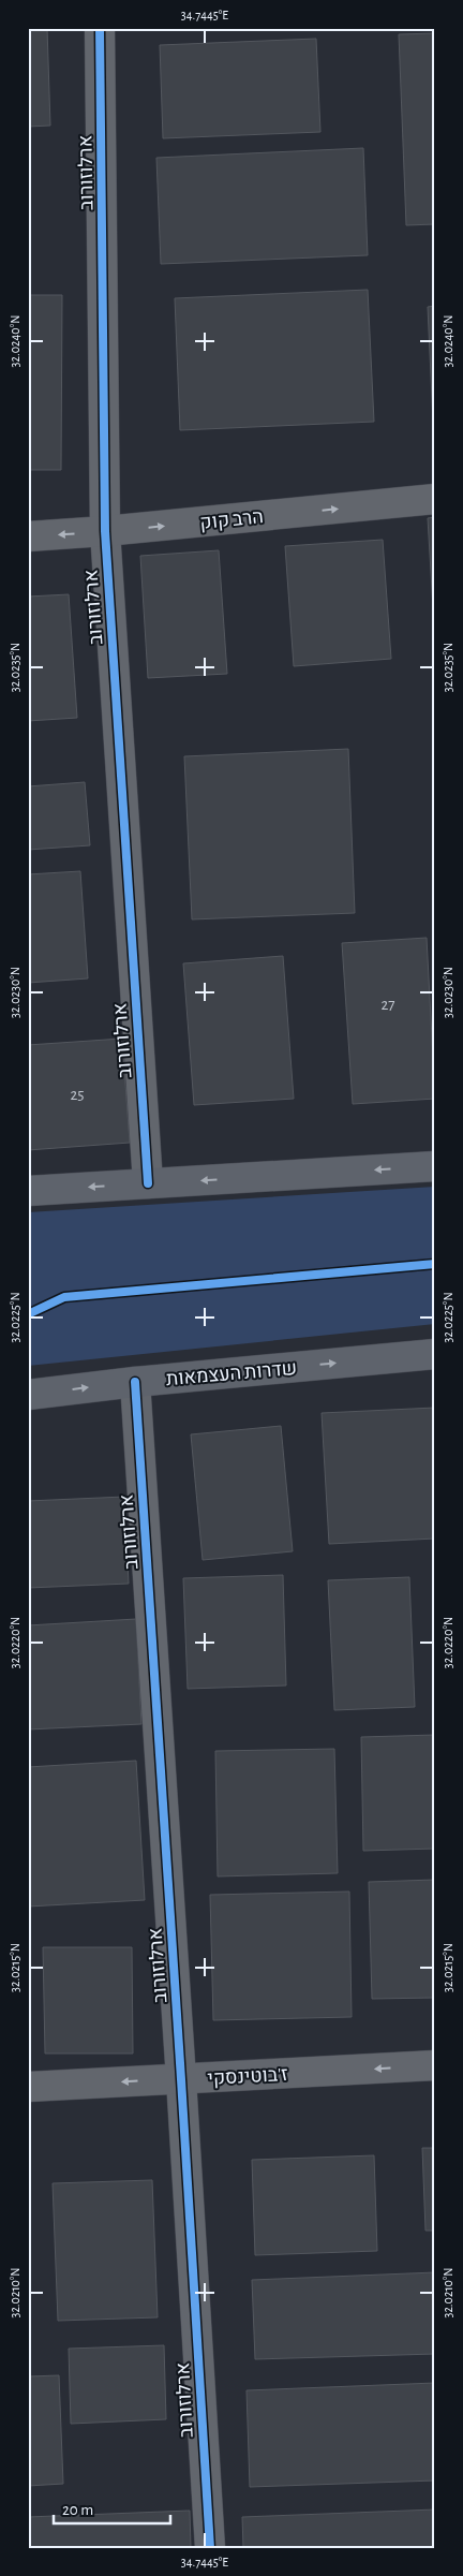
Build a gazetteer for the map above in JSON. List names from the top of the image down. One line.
{"streets":{"main road":["שדרות העצמאות"],"street":["ארלוזורוב","הרב קוק","ז'בוטינסקי"]},"crossings":[["ארלוזורוב","הרב קוק"],["ארלוזורוב","שדרות העצמאות"],["ארלוזורוב","ז'בוטינסקי"]],"one_way":["ז'בוטינסקי"],"house_numbers":["27","25"],"scale_bar":"20 m","coordinates":["34.7445°E","32.0240°N","32.0235°N","32.0230°N","32.0225°N","32.0220°N","32.0215°N","32.0210°N"]}
